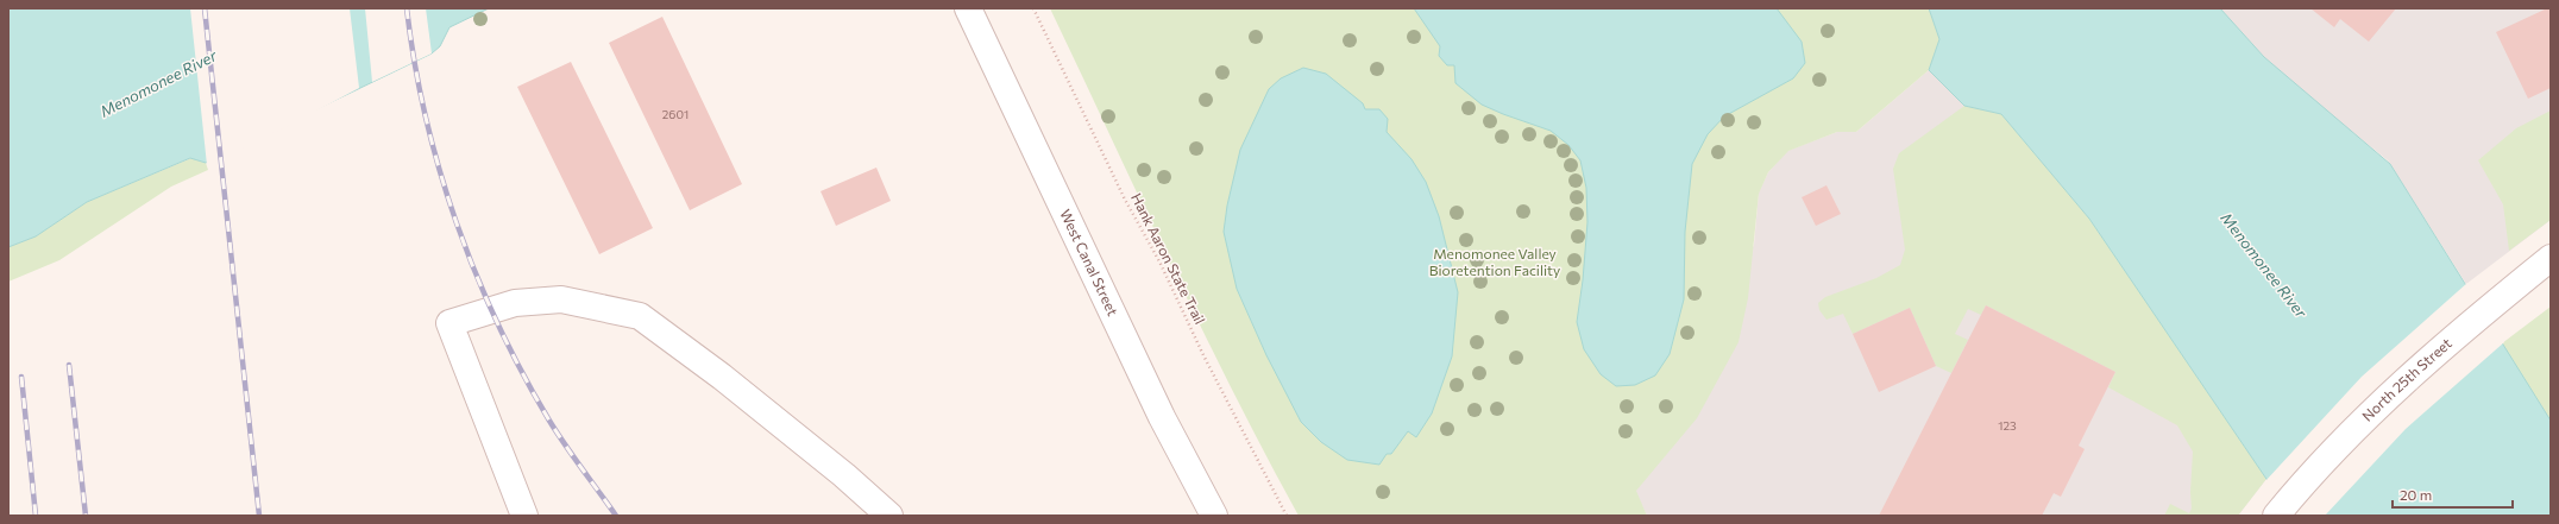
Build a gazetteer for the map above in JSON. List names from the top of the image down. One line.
{"streets":{"street":["West Canal Street","North 25th Street"],"path":["Hank Aaron State Trail"]},"water":["Menomonee River"],"parks":["Menomonee Valley Bioretention Facility"],"house_numbers":["2601","123"],"scale_bar":"20 m"}
